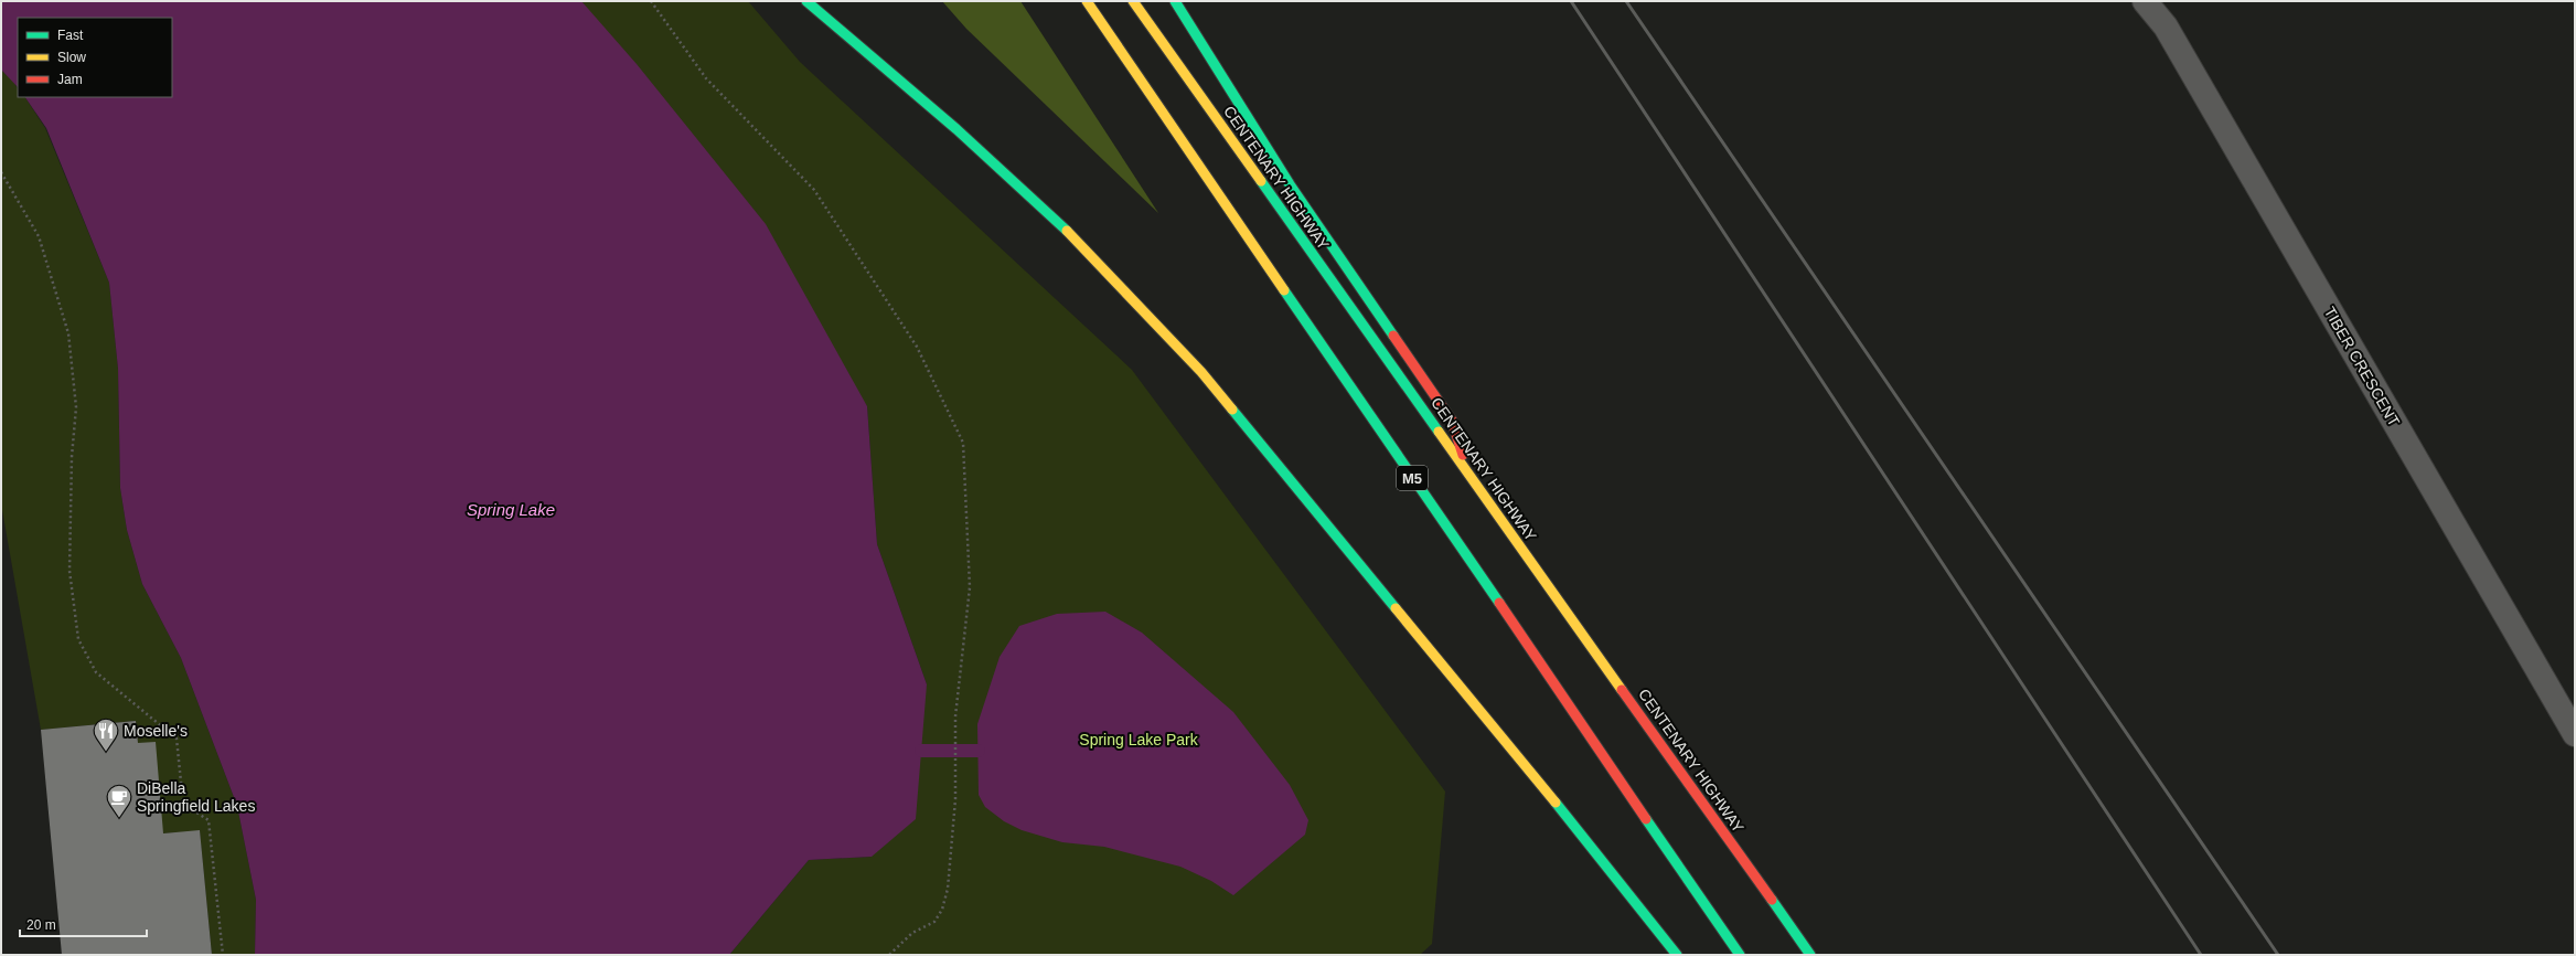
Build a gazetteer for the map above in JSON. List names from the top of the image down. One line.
{"streets":{"highway":["CENTENARY HIGHWAY","M5"],"street":["TIBER CRESCENT"]},"water":["Spring Lake"],"parks":["Spring Lake Park"],"places":{"restaurant":["Moselle's"],"cafe":["DiBella Springfield Lakes"]},"legend":["Fast","Slow","Jam"],"scale_bar":"20 m"}
